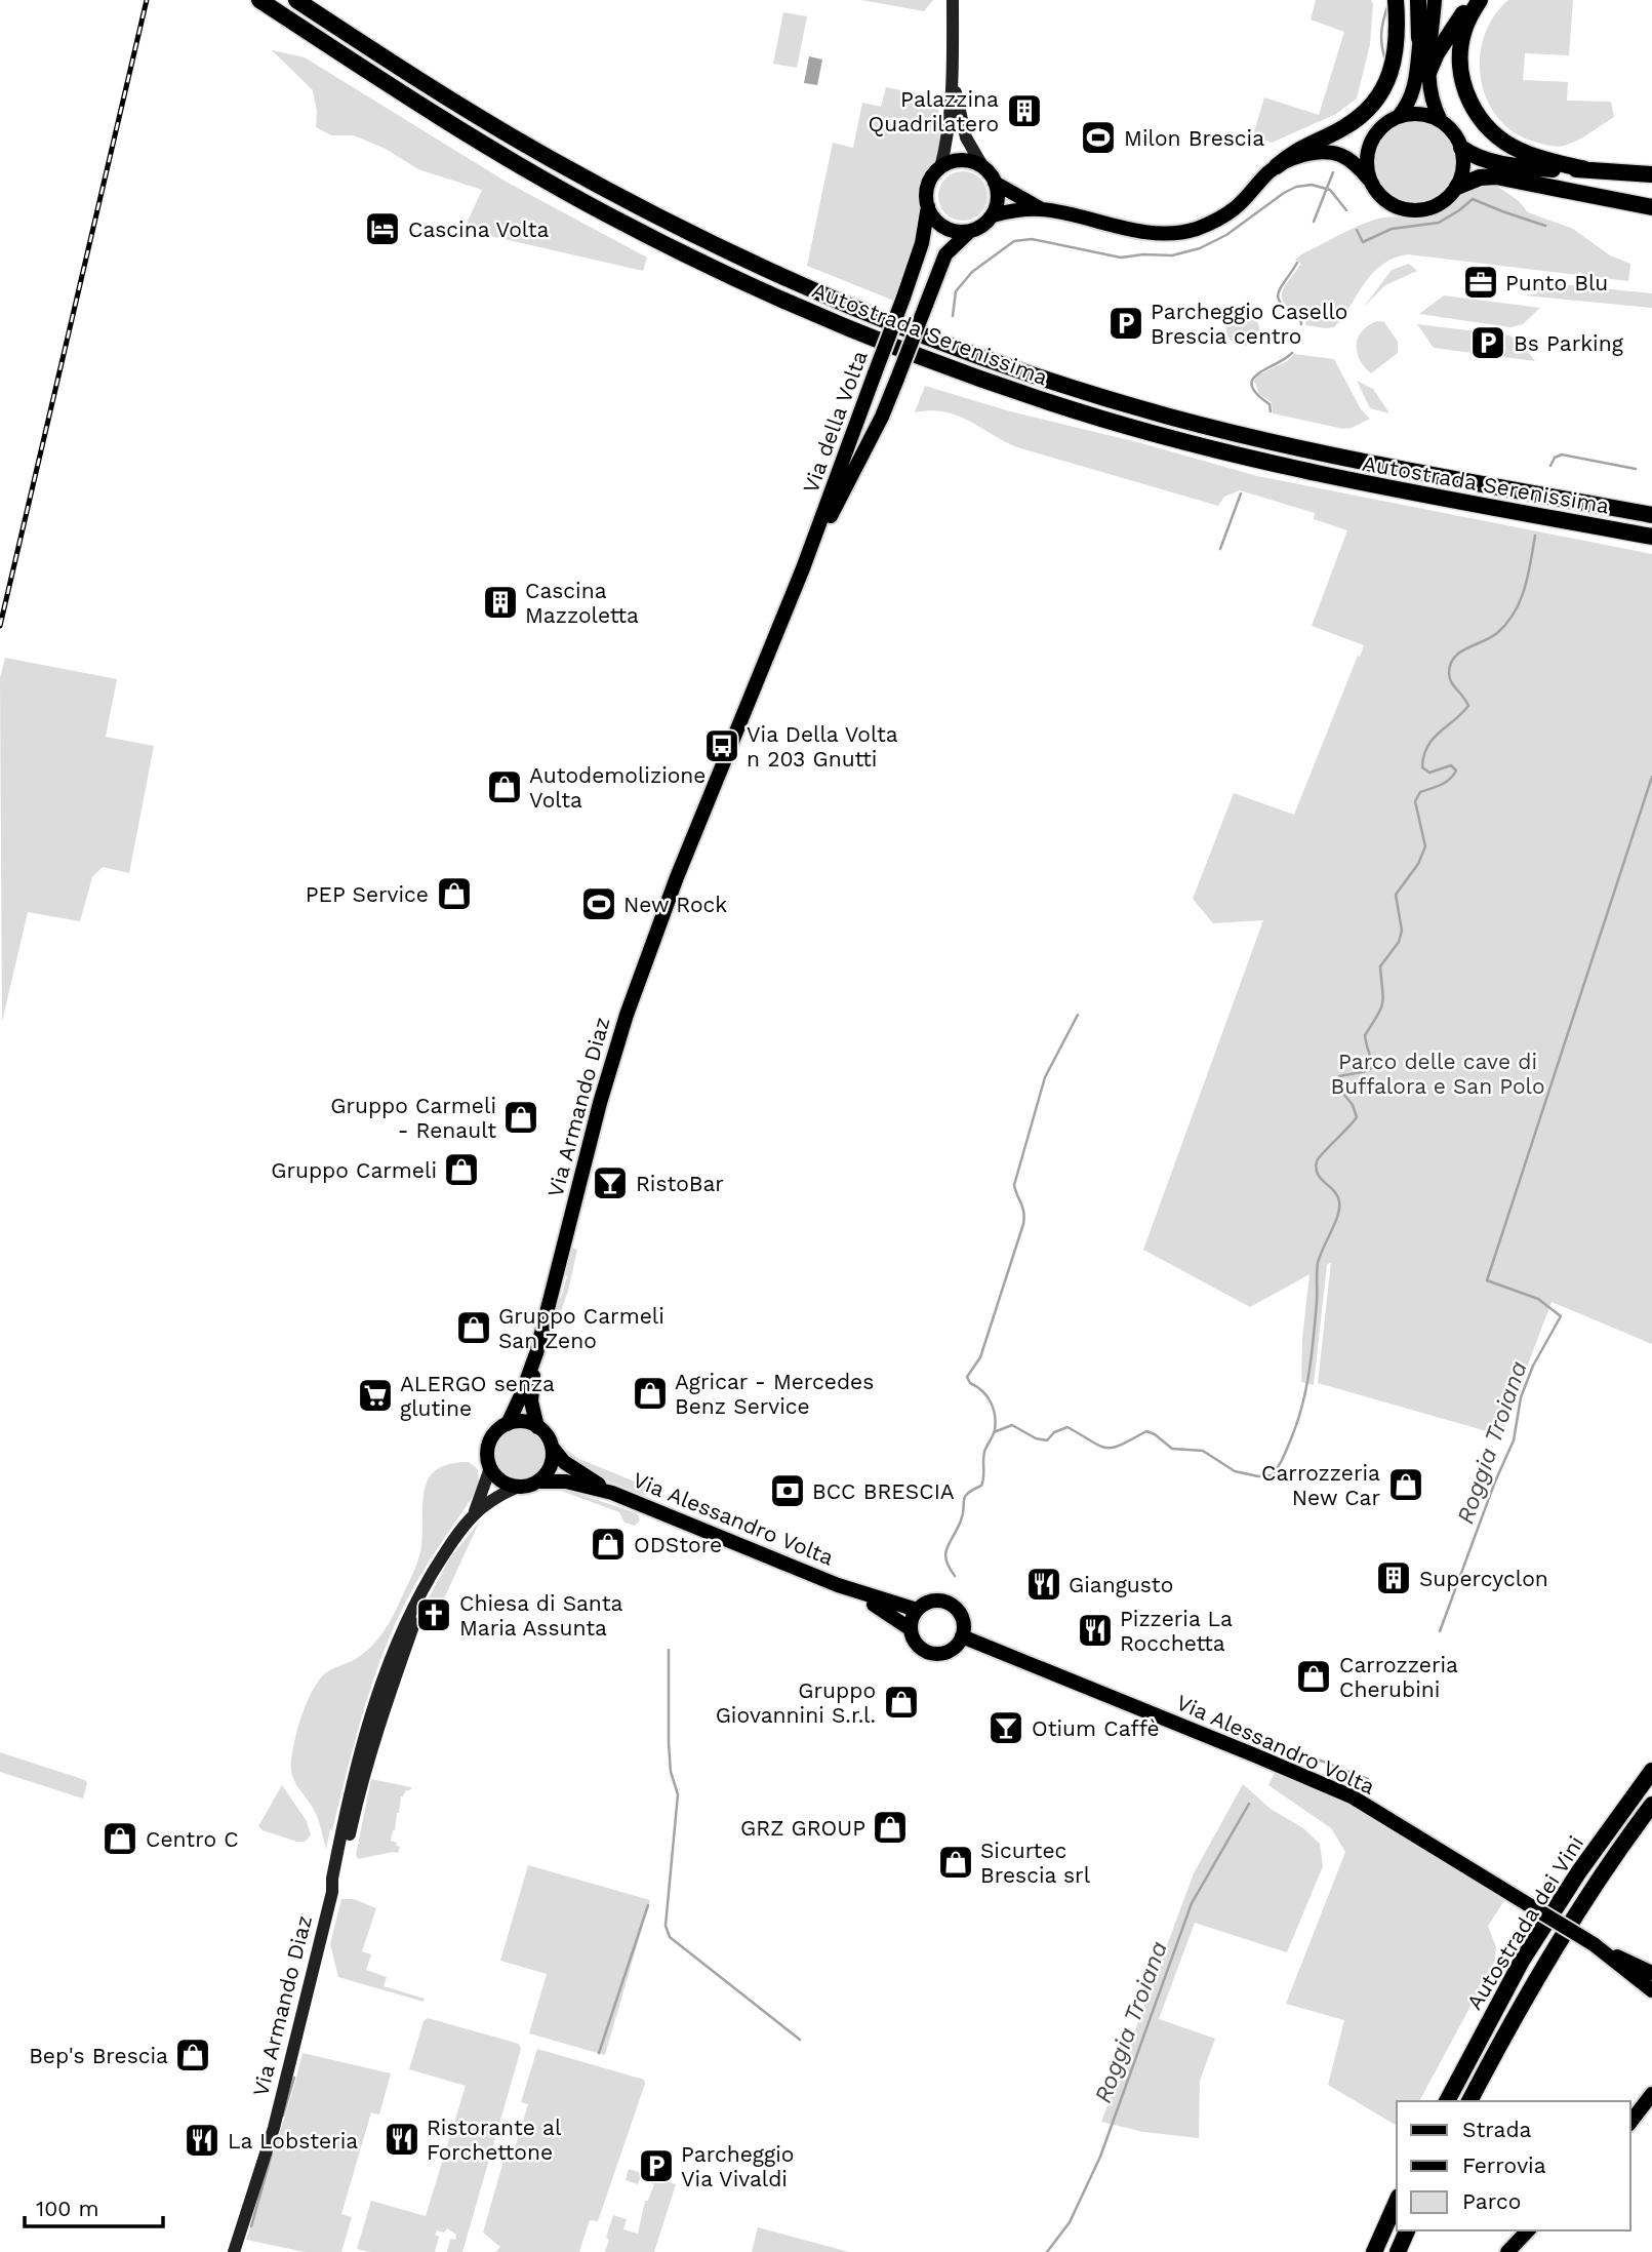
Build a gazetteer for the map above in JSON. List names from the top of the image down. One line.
{"streets":{"highway":["Autostrada Serenissima","Autostrada dei Vini"],"main road":["Via della Volta","Via Armando Diaz","Via Alessandro Volta"]},"crossings":[["Via della Volta","Via Armando Diaz"],["Via Armando Diaz","Via Alessandro Volta"]],"water":["Roggia Troiana"],"parks":["Parco delle cave di Buffalora e San Polo"],"places":{"building":["Palazzina Quadrilatero","Cascina Mazzoletta","Supercyclon"],"sports":["Milon Brescia","New Rock"],"hotel":["Cascina Volta"],"office":["Punto Blu"],"parking":["Parcheggio Casello Brescia centro","Bs Parking","Parcheggio Via Vivaldi"],"bus stop":["Via Della Volta n 203 Gnutti"],"shop":["Autodemolizione Volta","PEP Service","Gruppo Carmeli - Renault","Gruppo Carmeli","Gruppo Carmeli San Zeno","Agricar - Mercedes Benz Service","Carrozzeria New Car","ODStore","Carrozzeria Cherubini","Gruppo Giovannini S.r.l.","GRZ GROUP","Centro C","Sicurtec Brescia srl","Bep's Brescia"],"bar":["RistoBar","Otium Caffè"],"supermarket":["ALERGO senza glutine"],"bank":["BCC BRESCIA"],"restaurant":["Giangusto","Pizzeria La Rocchetta","Ristorante al Forchettone","La Lobsteria"],"church":["Chiesa di Santa Maria Assunta"]},"legend":["Strada","Ferrovia","Parco"],"scale_bar":"100 m"}
